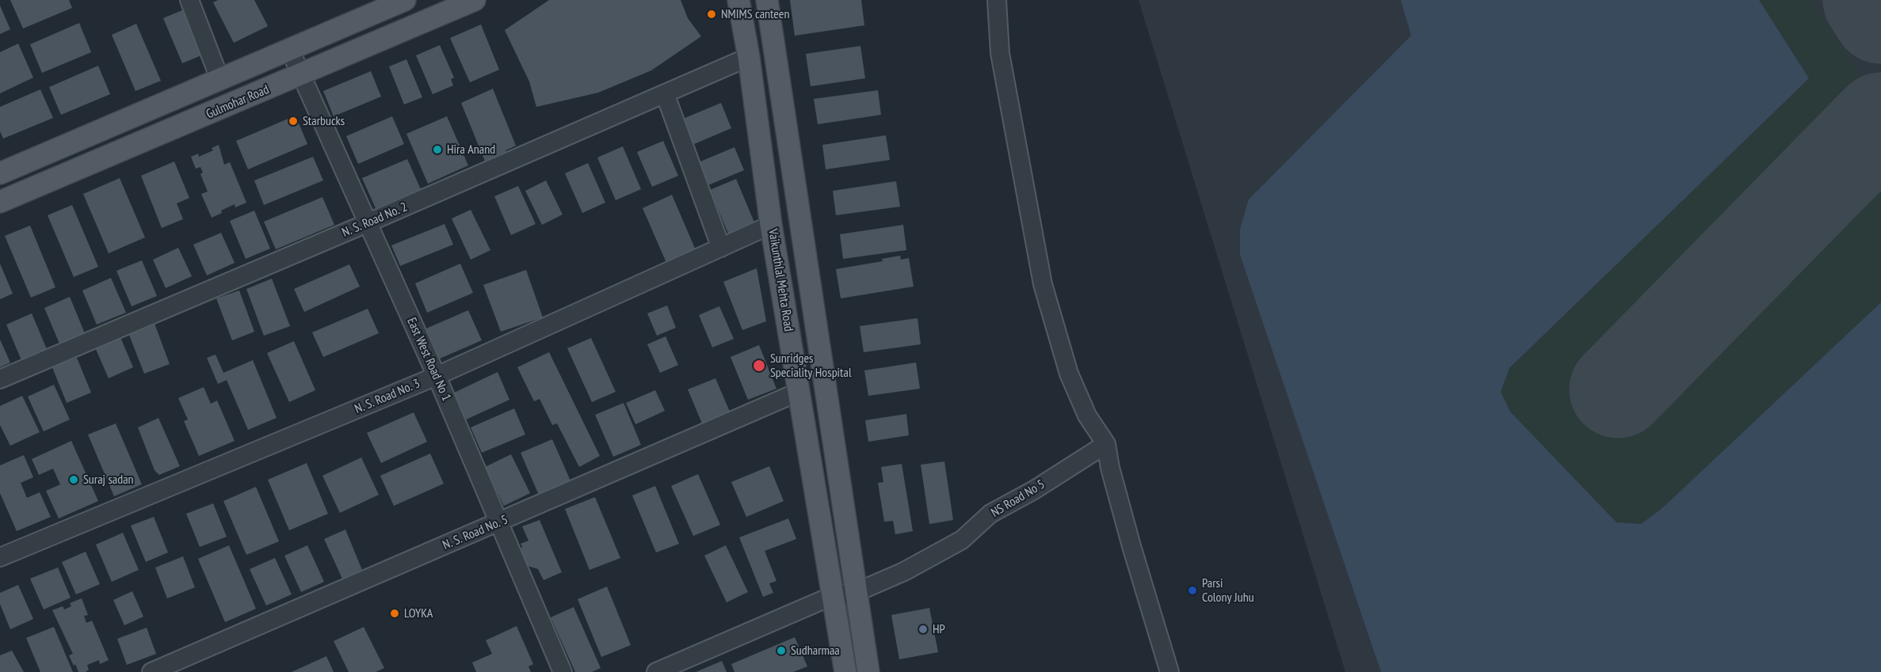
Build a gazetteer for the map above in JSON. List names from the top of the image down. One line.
{"streets":{"main road":["Gulmohar Road","Vaikunthlal Mehta Road"],"street":["N. S. Road No. 2","East West Road No 1","N. S. Road No. 3","NS Road No 5","N. S. Road No. 5"]},"crossings":[["Gulmohar Road","East West Road No 1"],["N. S. Road No. 2","Vaikunthlal Mehta Road"],["N. S. Road No. 2","East West Road No 1"],["Vaikunthlal Mehta Road","N. S. Road No. 3"],["Vaikunthlal Mehta Road","N. S. Road No. 5"],["East West Road No 1","N. S. Road No. 3"],["East West Road No 1","N. S. Road No. 5"]],"places":["NMIMS canteen","Starbucks","Hira Anand","Sunridges Speciality Hospital","Suraj sadan","Parsi Colony Juhu","LOYKA","HP","Sudharmaa"]}
